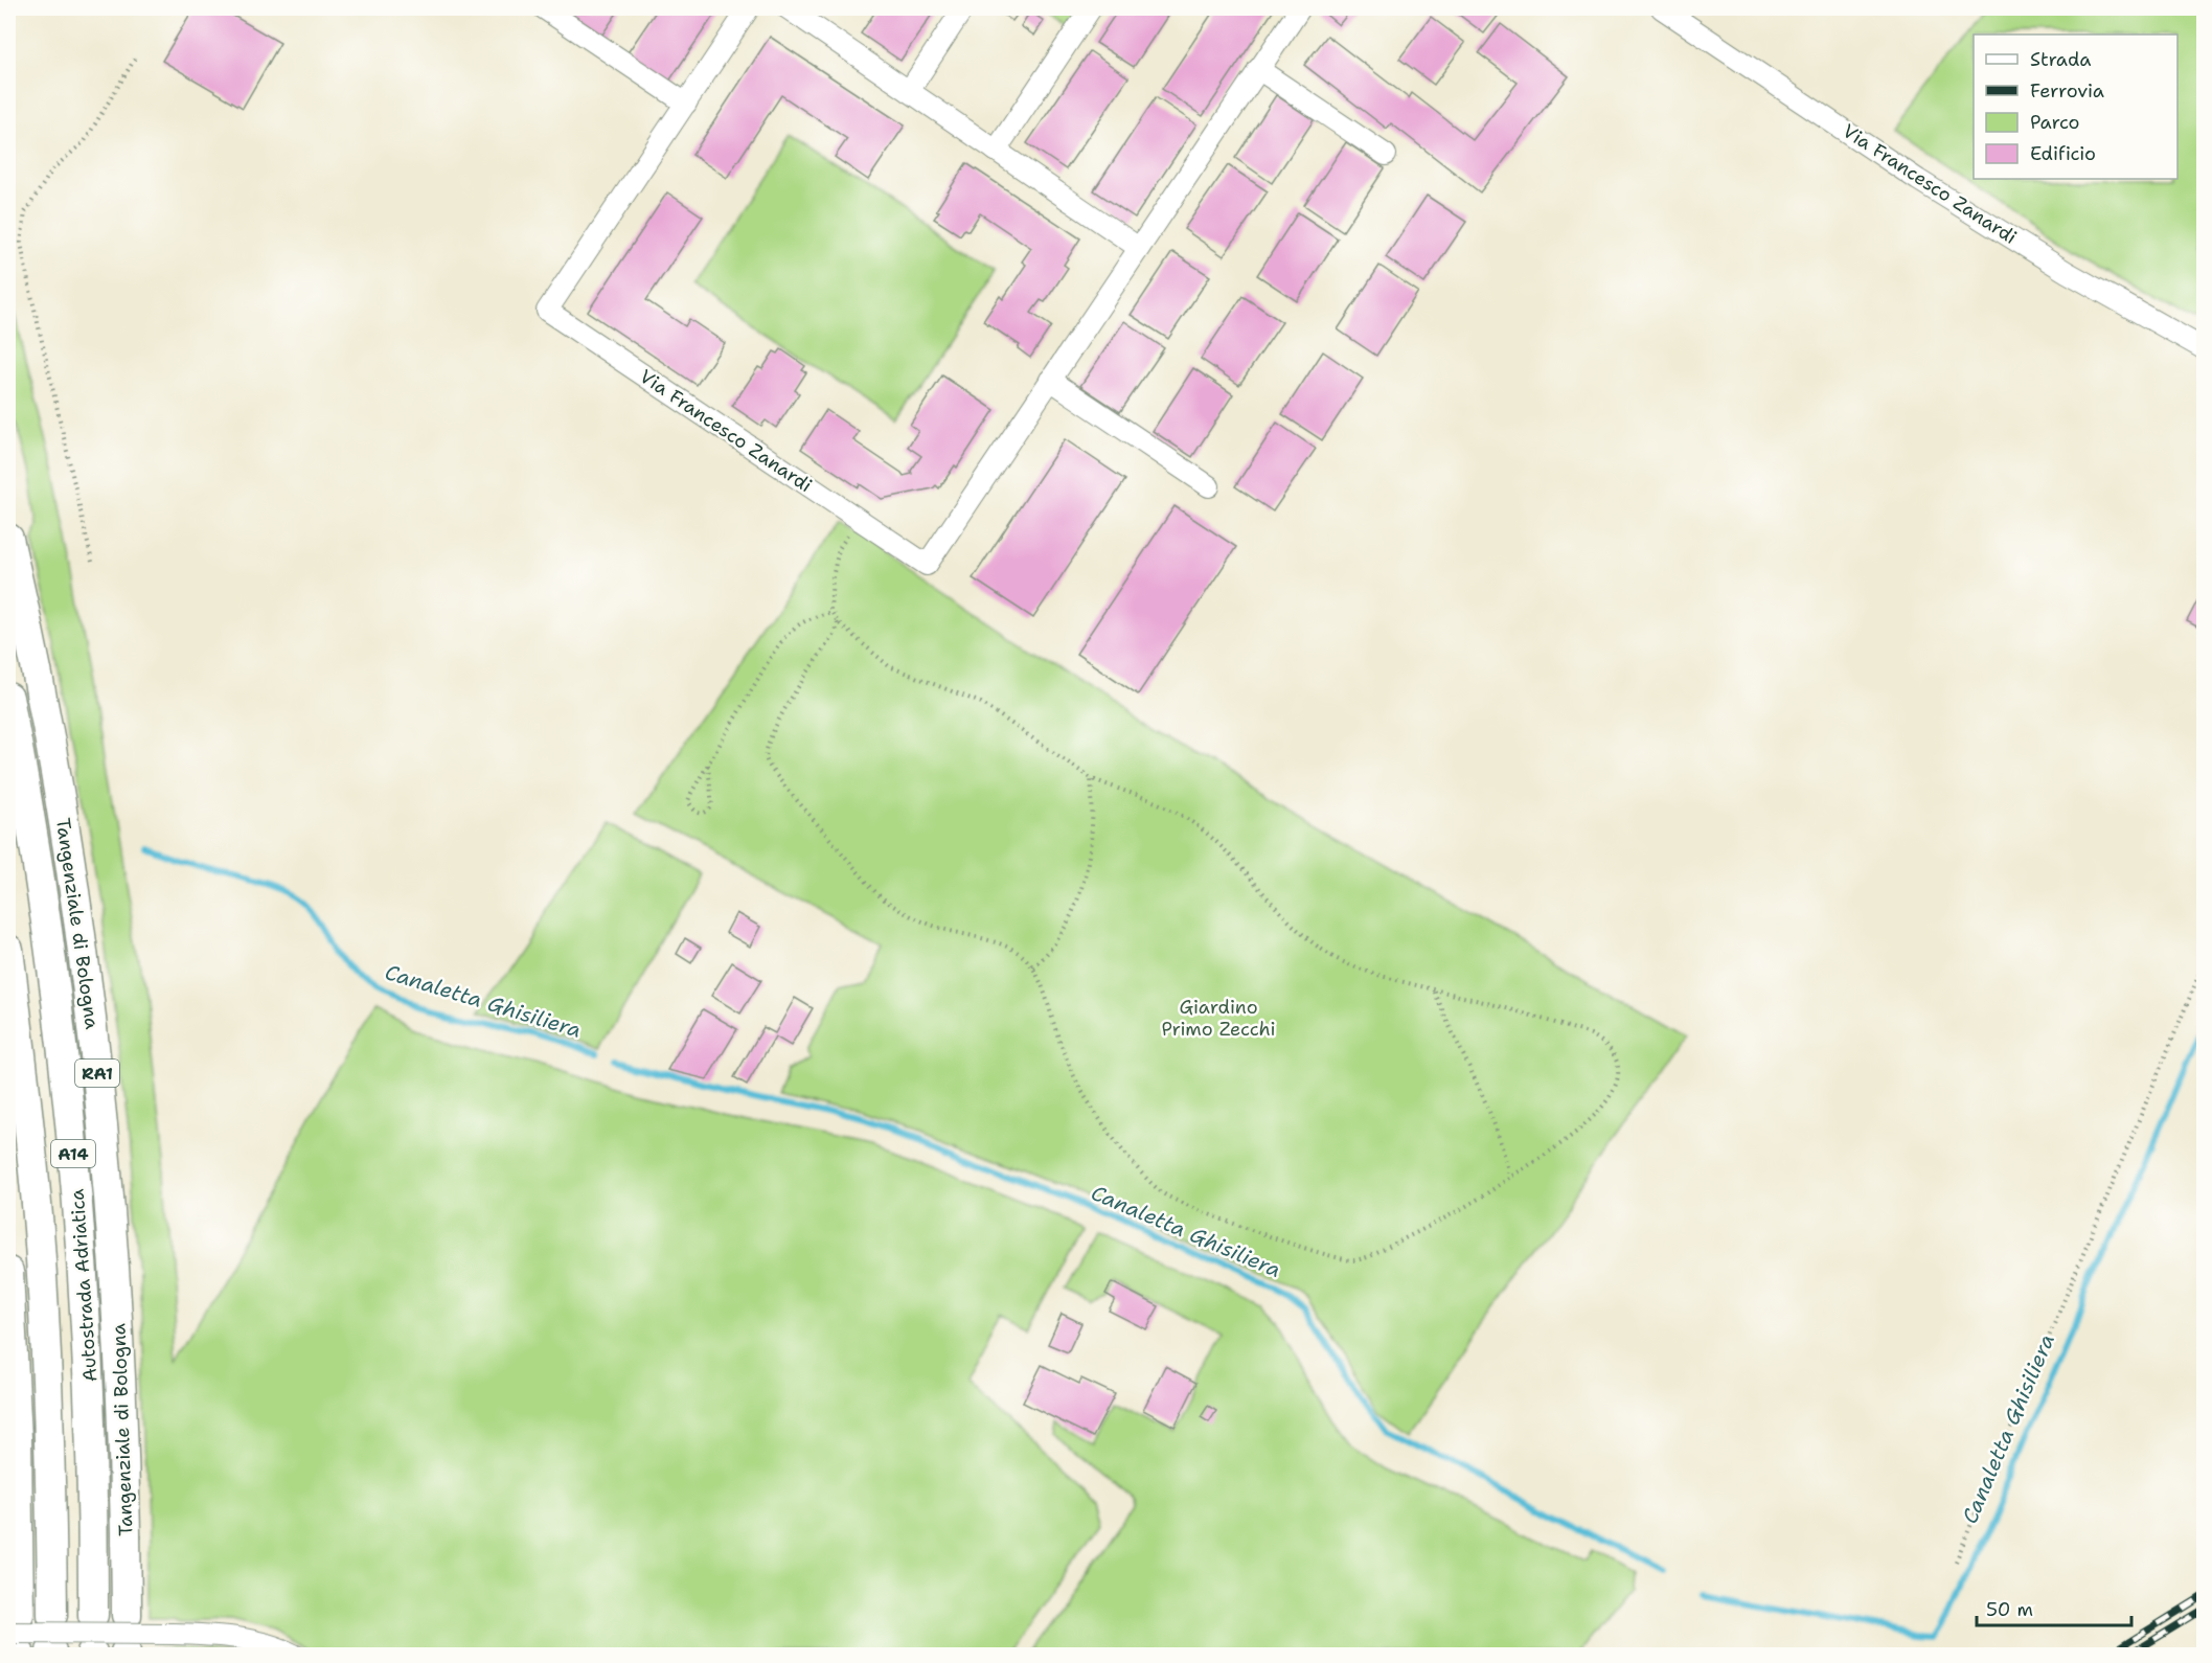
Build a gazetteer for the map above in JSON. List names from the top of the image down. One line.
{"streets":{"highway":["Tangenziale di Bologna","RA1","A14","Autostrada Adriatica"],"street":["Via Francesco Zanardi"]},"water":["Canaletta Ghisiliera"],"parks":["Giardino Primo Zecchi"],"legend":["Strada","Ferrovia","Parco","Edificio"],"scale_bar":"50 m"}
